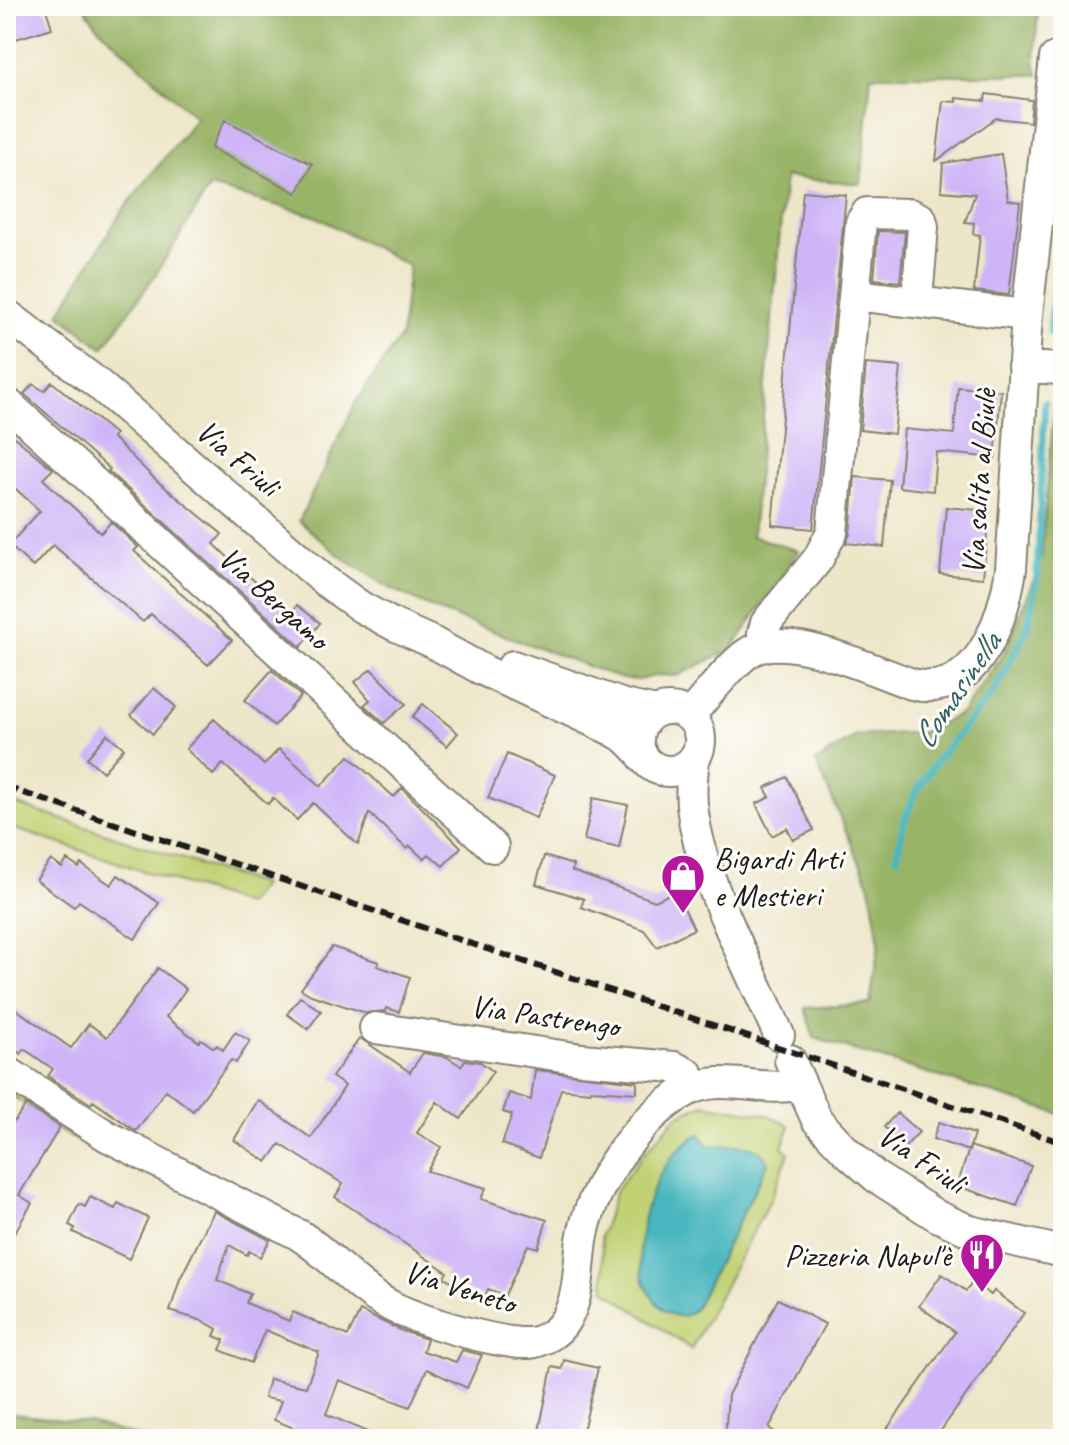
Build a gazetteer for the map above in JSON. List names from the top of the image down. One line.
{"streets":{"street":["Via Friuli","Via salita al Biulè","Via Bergamo","Via Pastrengo","Via Veneto"]},"crossings":[["Via Friuli","Via Veneto"],["Via Pastrengo","Via Veneto"]],"water":["Comasinella"],"places":{"shop":["Bigardi Arti e Mestieri"],"restaurant":["Pizzeria Napul'è"]}}
